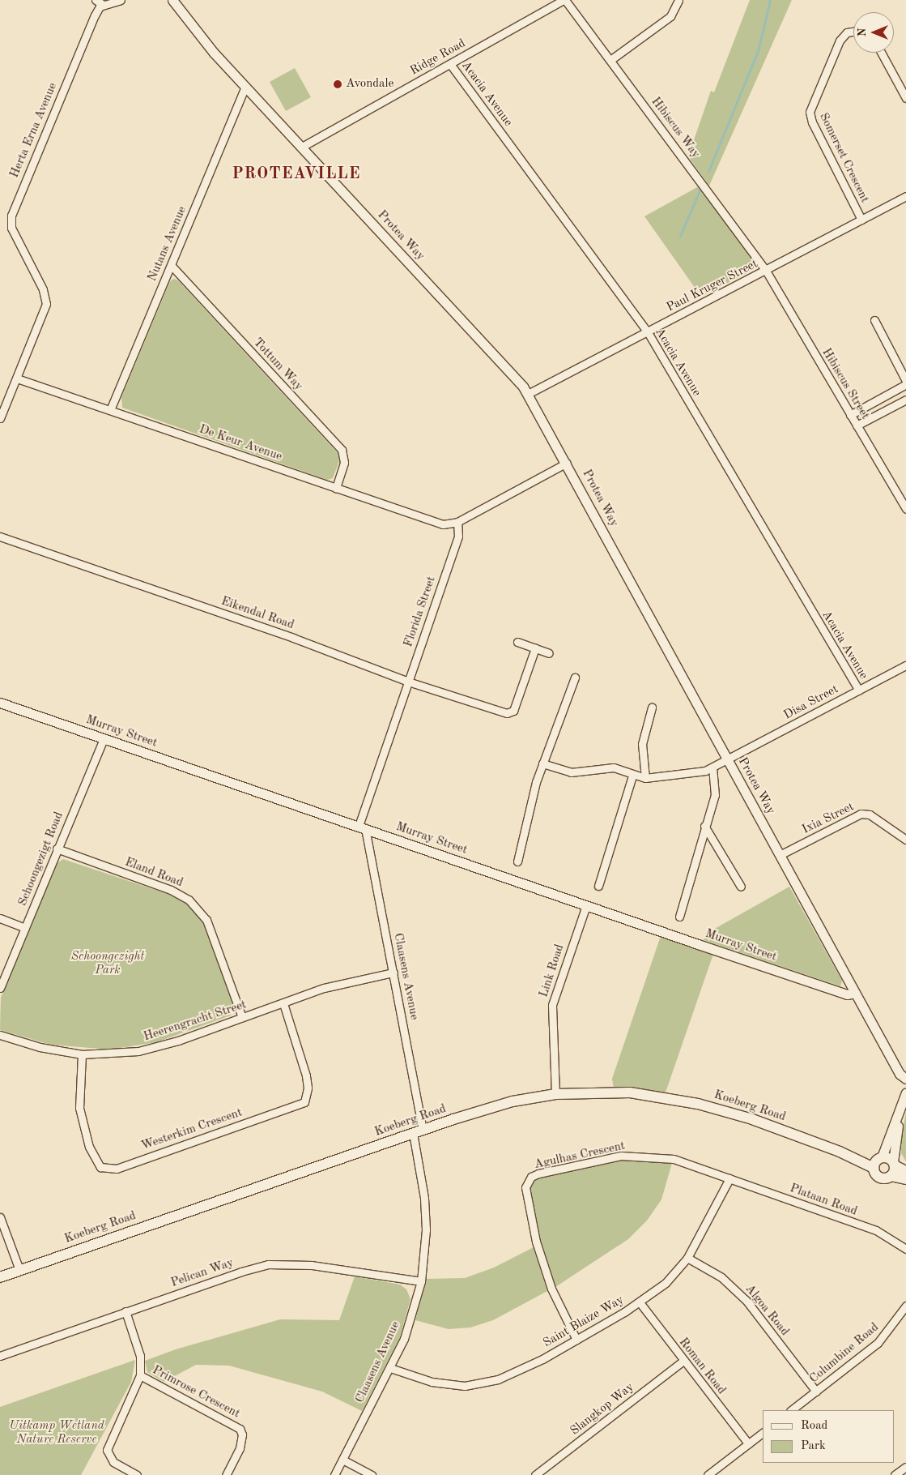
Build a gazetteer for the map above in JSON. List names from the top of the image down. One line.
{"streets":{"main road":["Koeberg Road"],"street":["Ridge Road","Acacia Avenue","Hibiscus Way","Herta Erna Avenue","Somerset Crescent","Protea Way","Nutans Avenue","Paul Kruger Street","Tottum Way","Hibiscus Street","De Keur Avenue","Florida Street","Eikendal Road","Disa Street","Murray Street","Ixia Street","Schoongezigt Road","Eland Road","Link Road","Claasens Avenue","Heerengracht Street","Westerkim Crescent","Agulhas Crescent","Plataan Road","Pelican Way","Algoa Road","Saint Blaize Way","Columbine Road","Roman Road","Primrose Crescent","Slangkop Way"]},"crossings":[["Ridge Road","Acacia Avenue"],["Ridge Road","Hibiscus Way"],["Ridge Road","Protea Way"],["Acacia Avenue","Paul Kruger Street"],["Acacia Avenue","Disa Street"],["Hibiscus Way","Paul Kruger Street"],["Hibiscus Way","Hibiscus Street"],["Herta Erna Avenue","De Keur Avenue"],["Somerset Crescent","Paul Kruger Street"],["Protea Way","Nutans Avenue"],["Protea Way","Paul Kruger Street"],["Protea Way","Disa Street"],["Protea Way","Murray Street"],["Protea Way","Ixia Street"],["Nutans Avenue","Tottum Way"],["Nutans Avenue","De Keur Avenue"],["Paul Kruger Street","Hibiscus Street"],["Tottum Way","De Keur Avenue"],["De Keur Avenue","Florida Street"],["Florida Street","Eikendal Road"],["Florida Street","Murray Street"],["Florida Street","Claasens Avenue"],["Murray Street","Schoongezigt Road"],["Murray Street","Link Road"],["Murray Street","Claasens Avenue"],["Schoongezigt Road","Eland Road"],["Eland Road","Heerengracht Street"],["Link Road","Koeberg Road"],["Claasens Avenue","Heerengracht Street"],["Claasens Avenue","Koeberg Road"],["Claasens Avenue","Pelican Way"],["Claasens Avenue","Saint Blaize Way"],["Heerengracht Street","Westerkim Crescent"],["Agulhas Crescent","Plataan Road"],["Agulhas Crescent","Saint Blaize Way"],["Plataan Road","Saint Blaize Way"],["Pelican Way","Primrose Crescent"],["Algoa Road","Saint Blaize Way"],["Algoa Road","Columbine Road"],["Saint Blaize Way","Roman Road"],["Roman Road","Slangkop Way"]],"districts":["PROTEAVILLE"],"parks":["Schoongezight Park","Uitkamp Wetland Nature Reserve"],"places":["Avondale"],"legend":["Road","Park"],"north":"left"}
